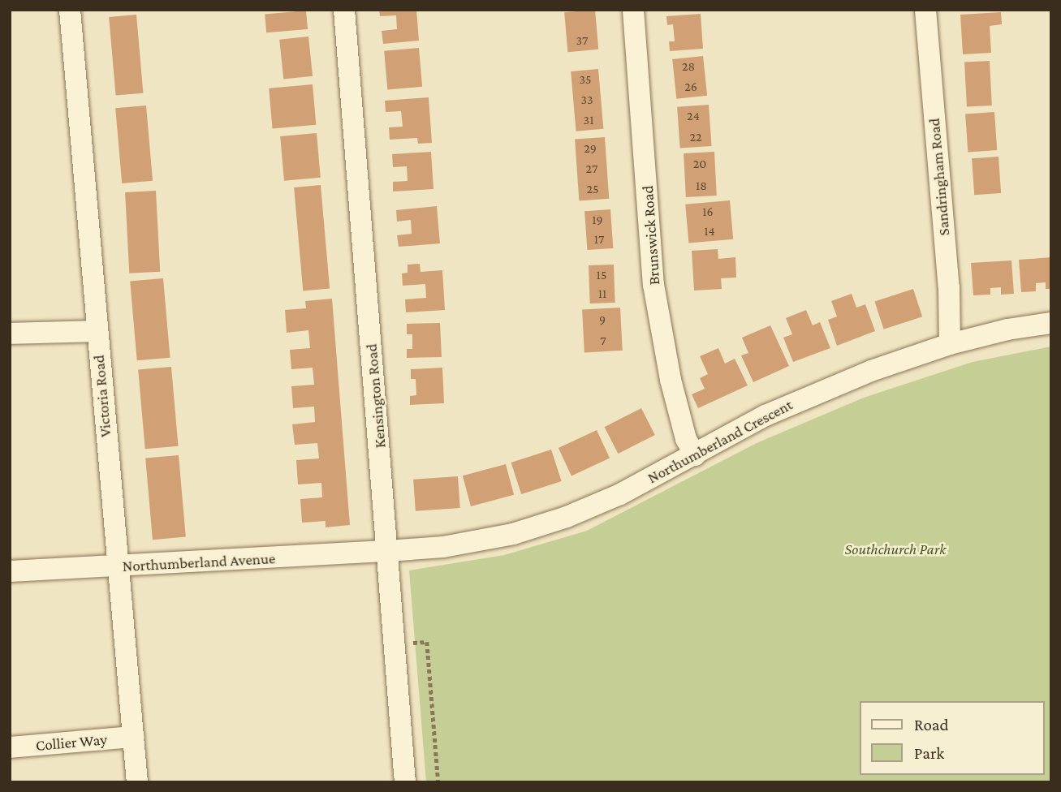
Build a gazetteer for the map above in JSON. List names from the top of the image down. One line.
{"streets":{"street":["Sandringham Road","Brunswick Road","Victoria Road","Kensington Road","Northumberland Crescent","Northumberland Avenue","Collier Way"]},"crossings":[["Sandringham Road","Northumberland Crescent"],["Brunswick Road","Northumberland Crescent"],["Victoria Road","Northumberland Avenue"],["Victoria Road","Collier Way"],["Kensington Road","Northumberland Crescent"],["Kensington Road","Northumberland Avenue"],["Northumberland Crescent","Northumberland Avenue"]],"parks":["Southchurch Park"],"house_numbers":["37","28","35","26","33","24","31","22","29","20","27","18","25","16","19","14","17","15","11","9","7"],"legend":["Road","Park"]}
